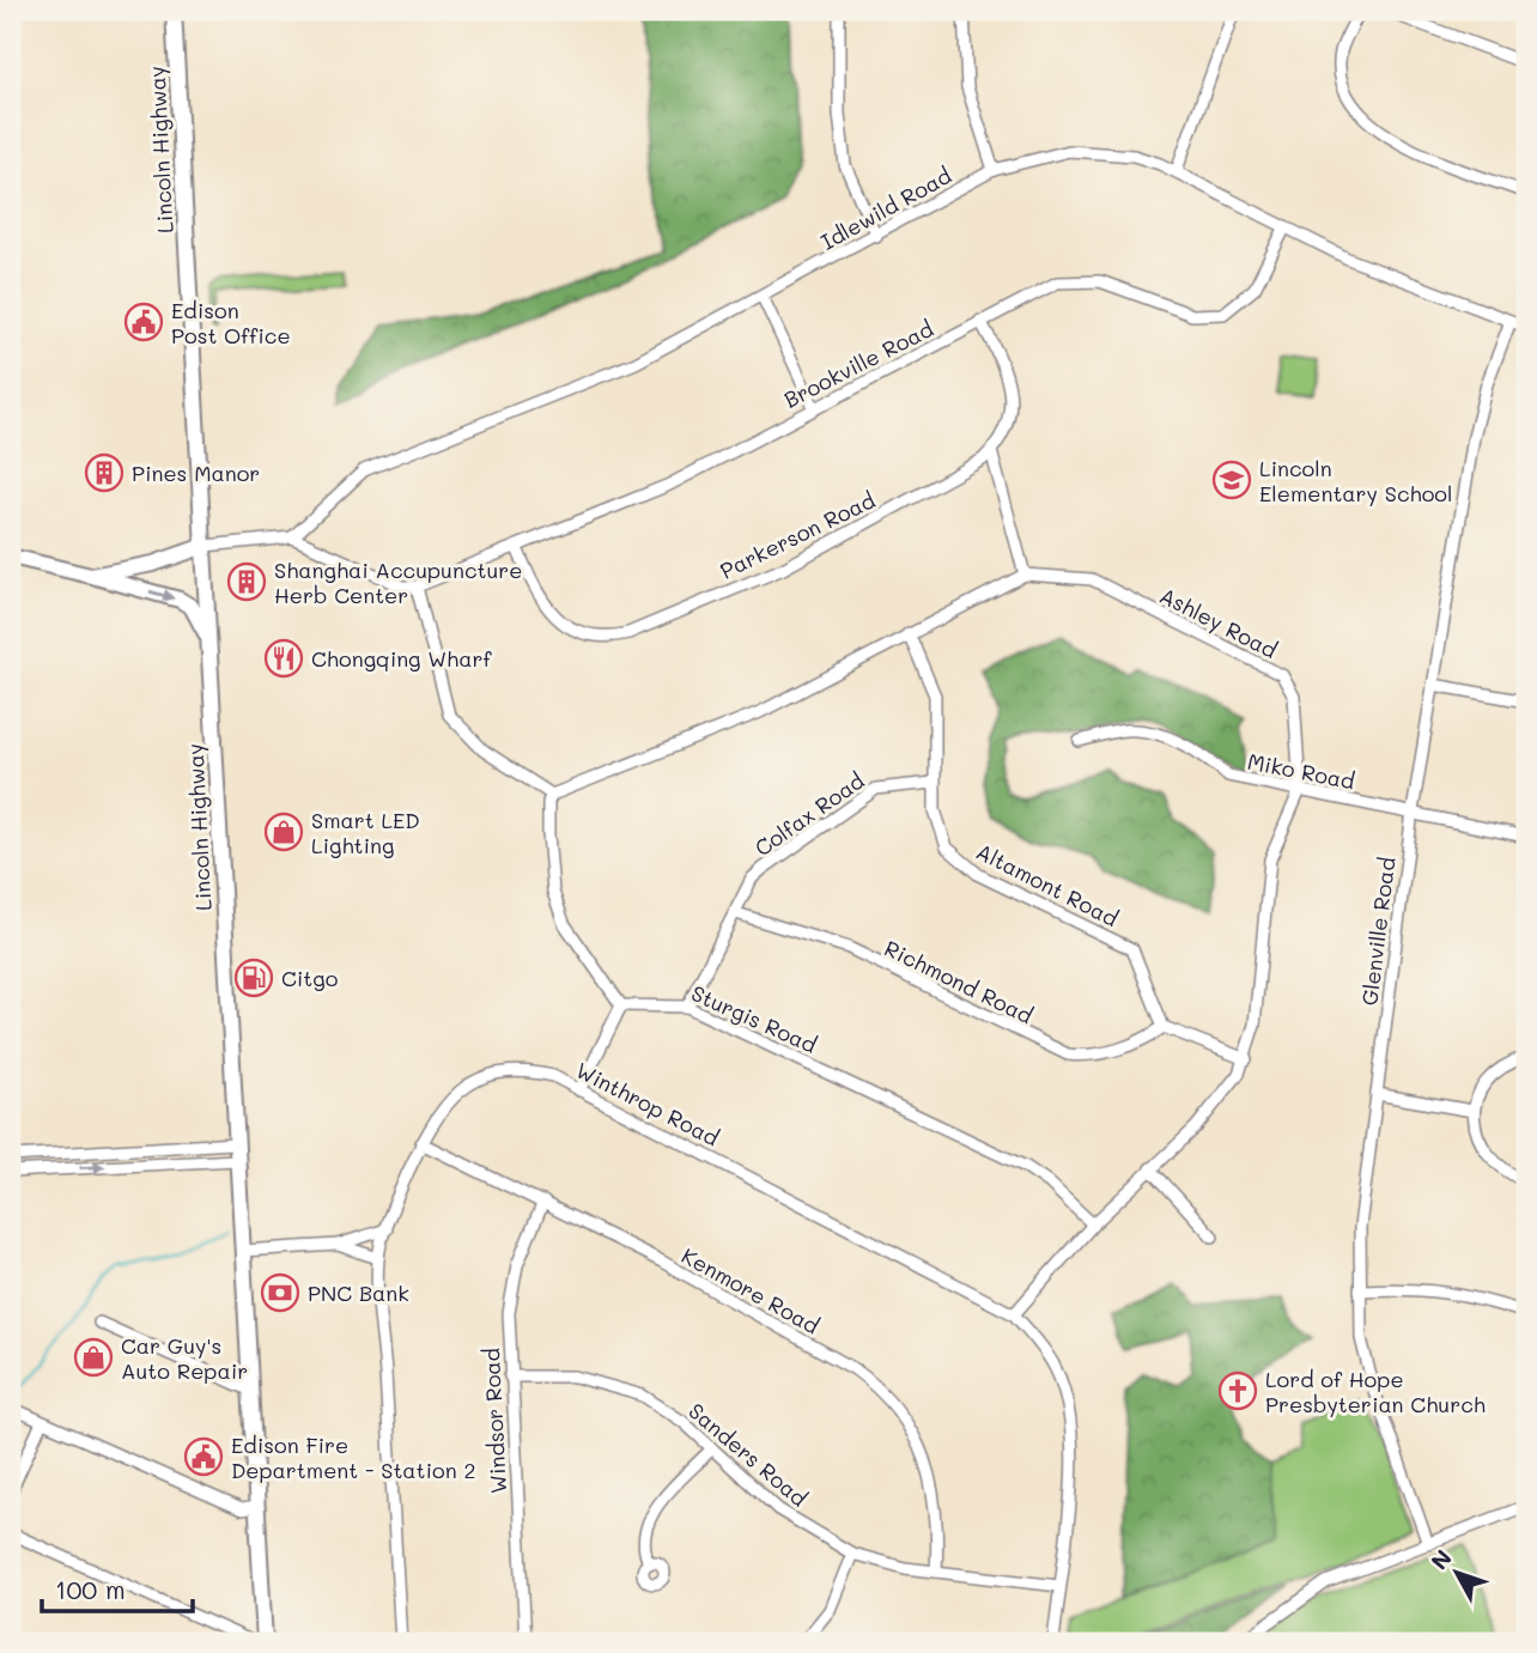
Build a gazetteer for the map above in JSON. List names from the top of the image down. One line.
{"streets":{"main road":["Lincoln Highway"],"street":["Idlewild Road","Brookville Road","Parkerson Road","Ashley Road","Miko Road","Colfax Road","Altamont Road","Glenville Road","Richmond Road","Sturgis Road","Winthrop Road","Kenmore Road","Windsor Road","Sanders Road"]},"crossings":[["Idlewild Road","Brookville Road"],["Idlewild Road","Glenville Road"],["Brookville Road","Parkerson Road"],["Ashley Road","Miko Road"],["Ashley Road","Sturgis Road"],["Ashley Road","Winthrop Road"],["Miko Road","Glenville Road"],["Colfax Road","Altamont Road"],["Colfax Road","Richmond Road"],["Colfax Road","Sturgis Road"],["Altamont Road","Richmond Road"],["Winthrop Road","Kenmore Road"],["Winthrop Road","Sanders Road"],["Kenmore Road","Windsor Road"],["Kenmore Road","Sanders Road"],["Windsor Road","Sanders Road"]],"places":{"public building":["Edison Post Office","Edison Fire Department - Station 2"],"building":["Pines Manor","Shanghai Accupuncture Herb Center"],"school or university":["Lincoln Elementary School"],"restaurant":["Chongqing Wharf"],"shop":["Smart LED Lighting","Car Guy's Auto Repair"],"fuel station":["Citgo"],"bank":["PNC Bank"],"church":["Lord of Hope Presbyterian Church"]},"scale_bar":"100 m","north":"top left"}
